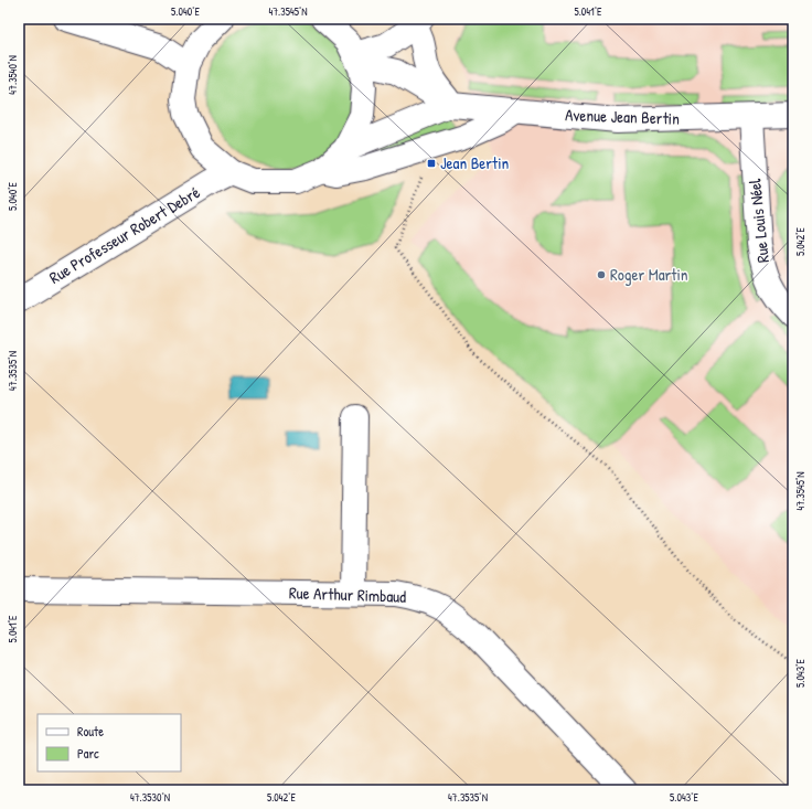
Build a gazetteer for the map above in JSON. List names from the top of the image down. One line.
{"streets":{"street":["Avenue Jean Bertin","Rue Louis Néel","Rue Professeur Robert Debré","Rue Arthur Rimbaud"]},"crossings":[["Avenue Jean Bertin","Rue Louis Néel"]],"places":{"transit":["Jean Bertin"],"other":["Roger Martin"]},"legend":["Route","Parc"],"coordinates":["5.040°E","47.3545°N","5.041°E","47.3540°N","5.042°E","47.3535°N","5.043°E","47.3530°N"]}
